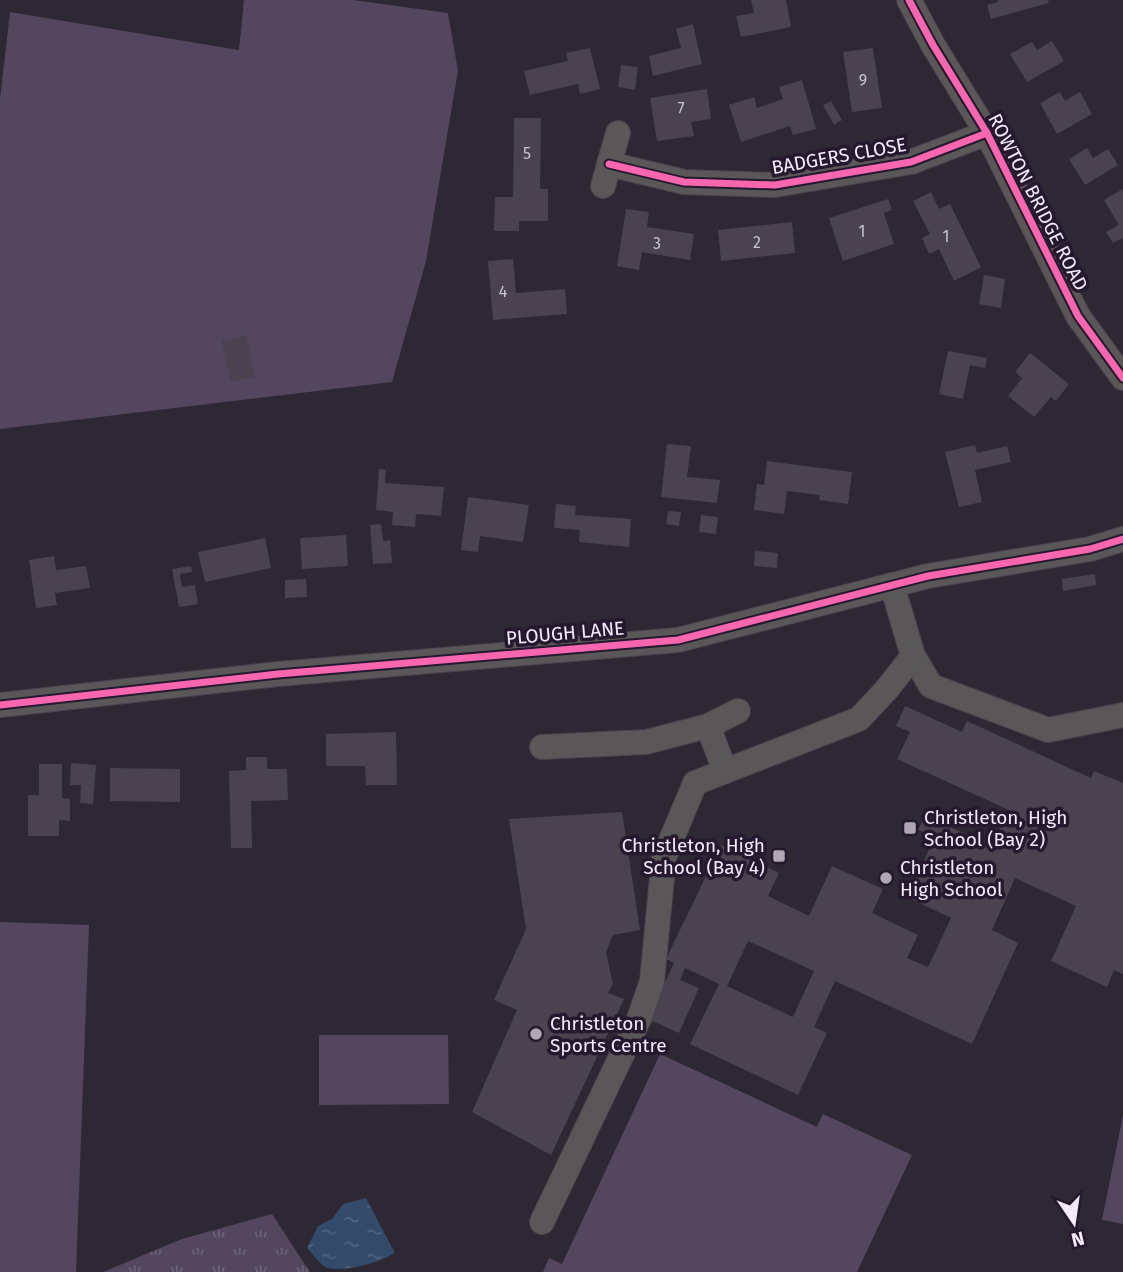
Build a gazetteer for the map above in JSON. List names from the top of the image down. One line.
{"streets":{"street":["BADGERS CLOSE","ROWTON BRIDGE ROAD","PLOUGH LANE"]},"crossings":[["BADGERS CLOSE","ROWTON BRIDGE ROAD"]],"places":{"transit":["Christleton, High School (Bay 2)","Christleton, High School (Bay 4)"],"other":["Christleton High School","Christleton Sports Centre"]},"house_numbers":["9","7","5","1","1","2","3","4"],"north":"bottom"}
